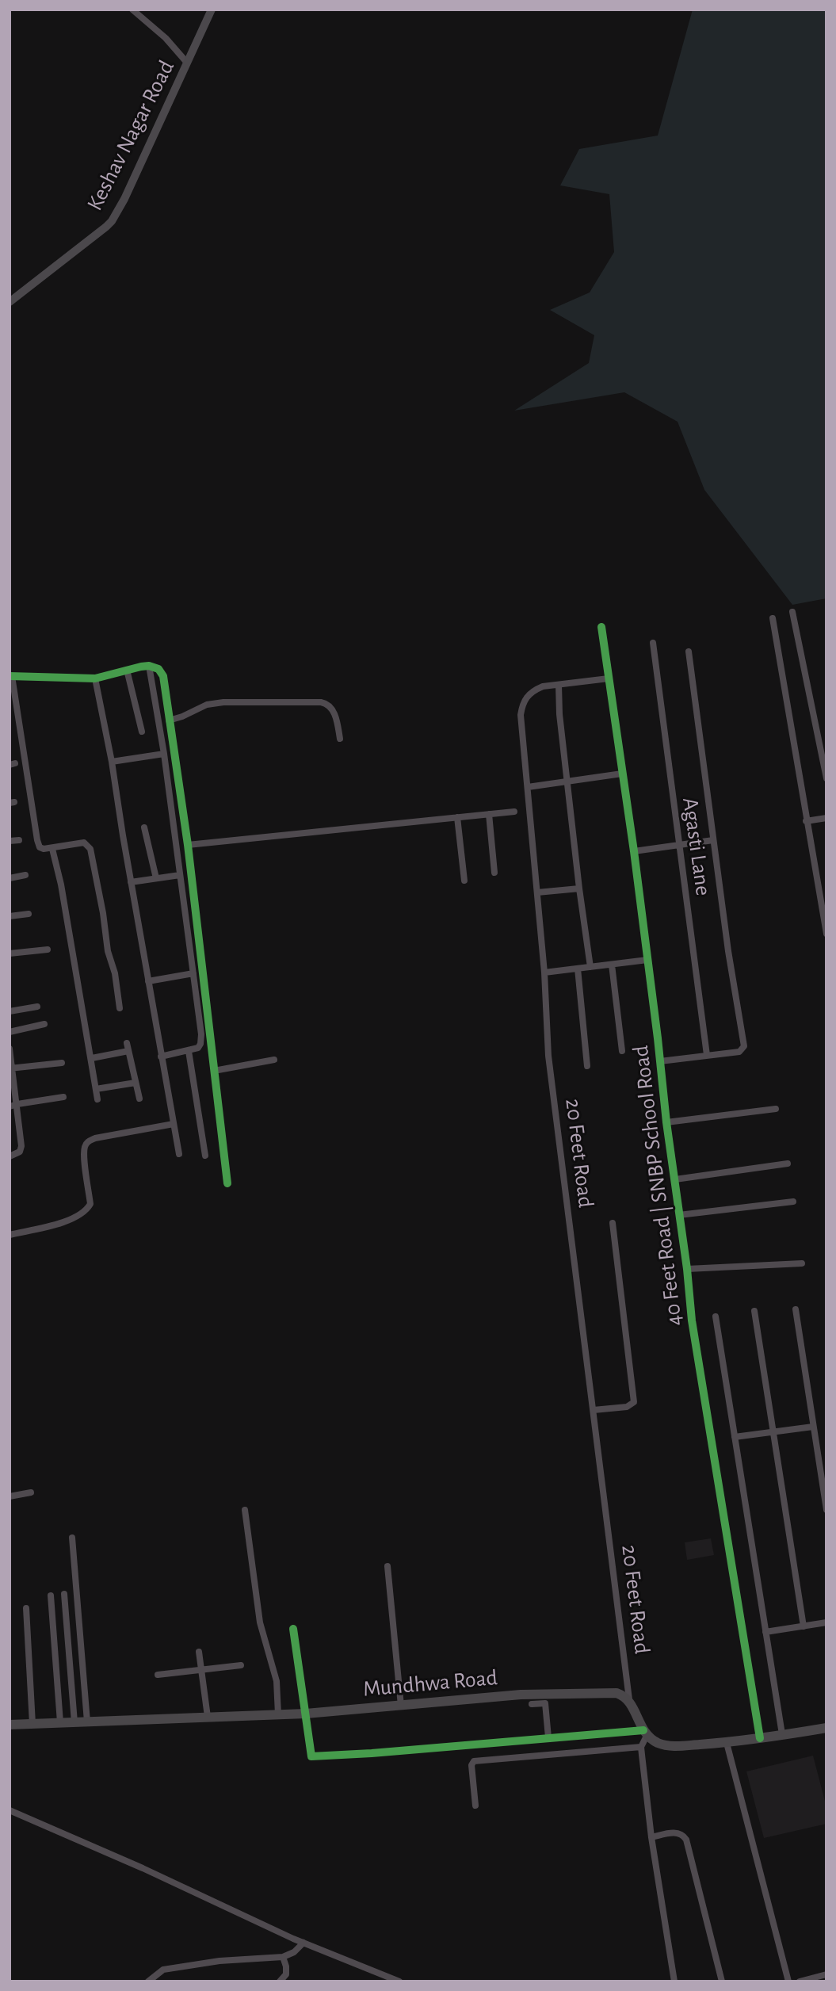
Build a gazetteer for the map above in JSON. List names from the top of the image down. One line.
{"streets":{"main road":["Mundhwa Road"],"street":["Keshav Nagar Road","Agasti Lane","20 Feet Road","40 Feet Road | SNBP School Road"]},"crossings":[["20 Feet Road","40 Feet Road | SNBP School Road"],["20 Feet Road","Mundhwa Road"]]}
